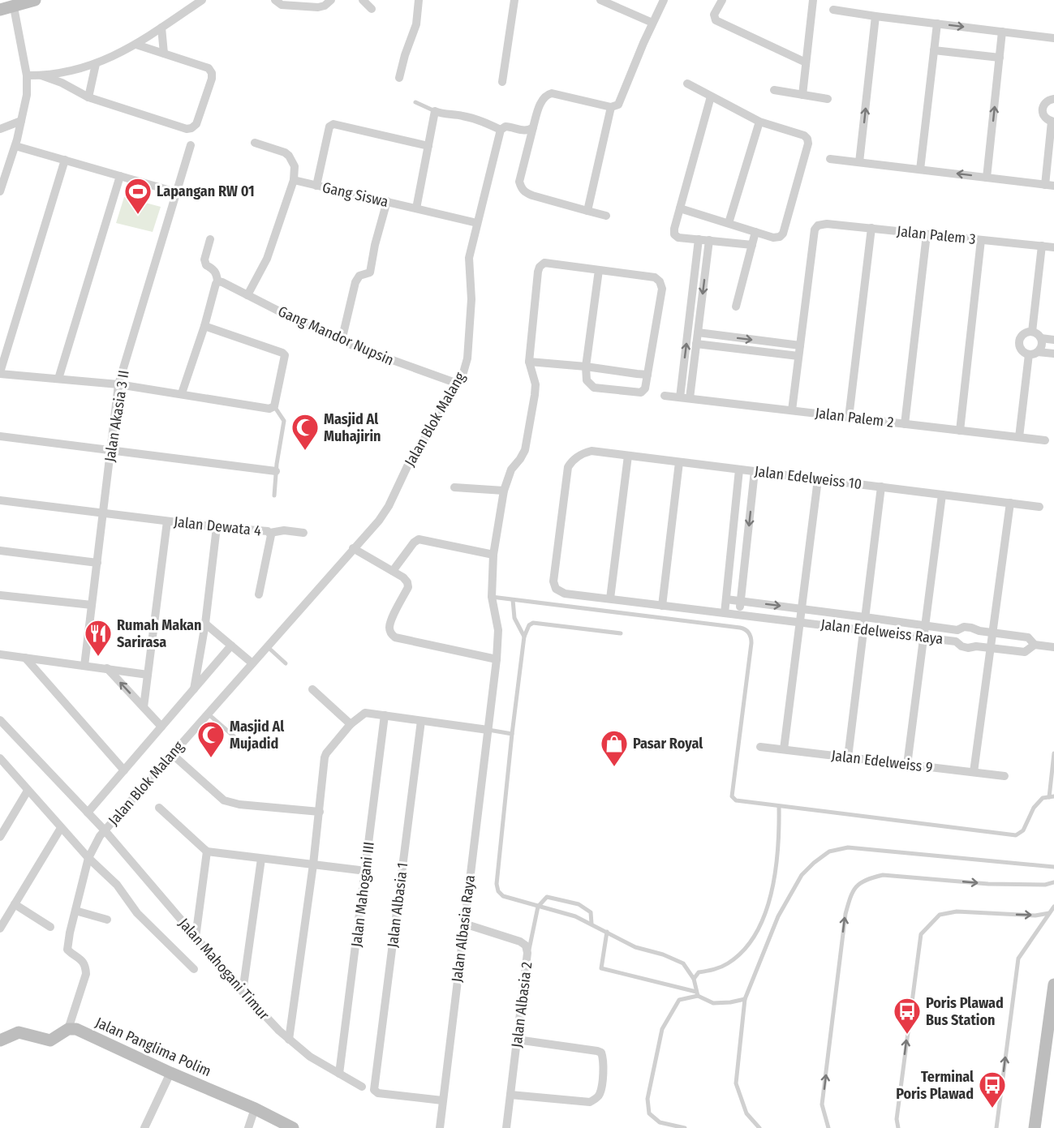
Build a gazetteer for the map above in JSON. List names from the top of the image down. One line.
{"streets":{"street":["Gang Siswa","Jalan Palem 3","Gang Mandor Nupsin","Jalan Akasia 3 II","Jalan Palem 2","Jalan Blok Malang","Jalan Edelweiss 10","Jalan Dewata 4","Jalan Edelweiss Raya","Jalan Edelweiss 9","Jalan Mahogani III","Jalan Albasia 1","Jalan Albasia Raya","Jalan Mahogani Timur","Jalan Albasia 2","Jalan Panglima Polim"]},"crossings":[["Gang Siswa","Jalan Blok Malang"],["Gang Mandor Nupsin","Jalan Blok Malang"],["Jalan Akasia 3 II","Jalan Dewata 4"],["Jalan Blok Malang","Jalan Mahogani Timur"],["Jalan Blok Malang","Jalan Panglima Polim"],["Jalan Edelweiss 10","Jalan Edelweiss Raya"],["Jalan Mahogani III","Jalan Mahogani Timur"],["Jalan Albasia 1","Jalan Albasia Raya"],["Jalan Albasia Raya","Jalan Albasia 2"]],"places":{"sports":["Lapangan RW 01"],"mosque":["Masjid Al Muhajirin","Masjid Al Mujadid"],"restaurant":["Rumah Makan Sarirasa"],"shop":["Pasar Royal"],"bus stop":["Poris Plawad Bus Station","Terminal Poris Plawad"]}}
